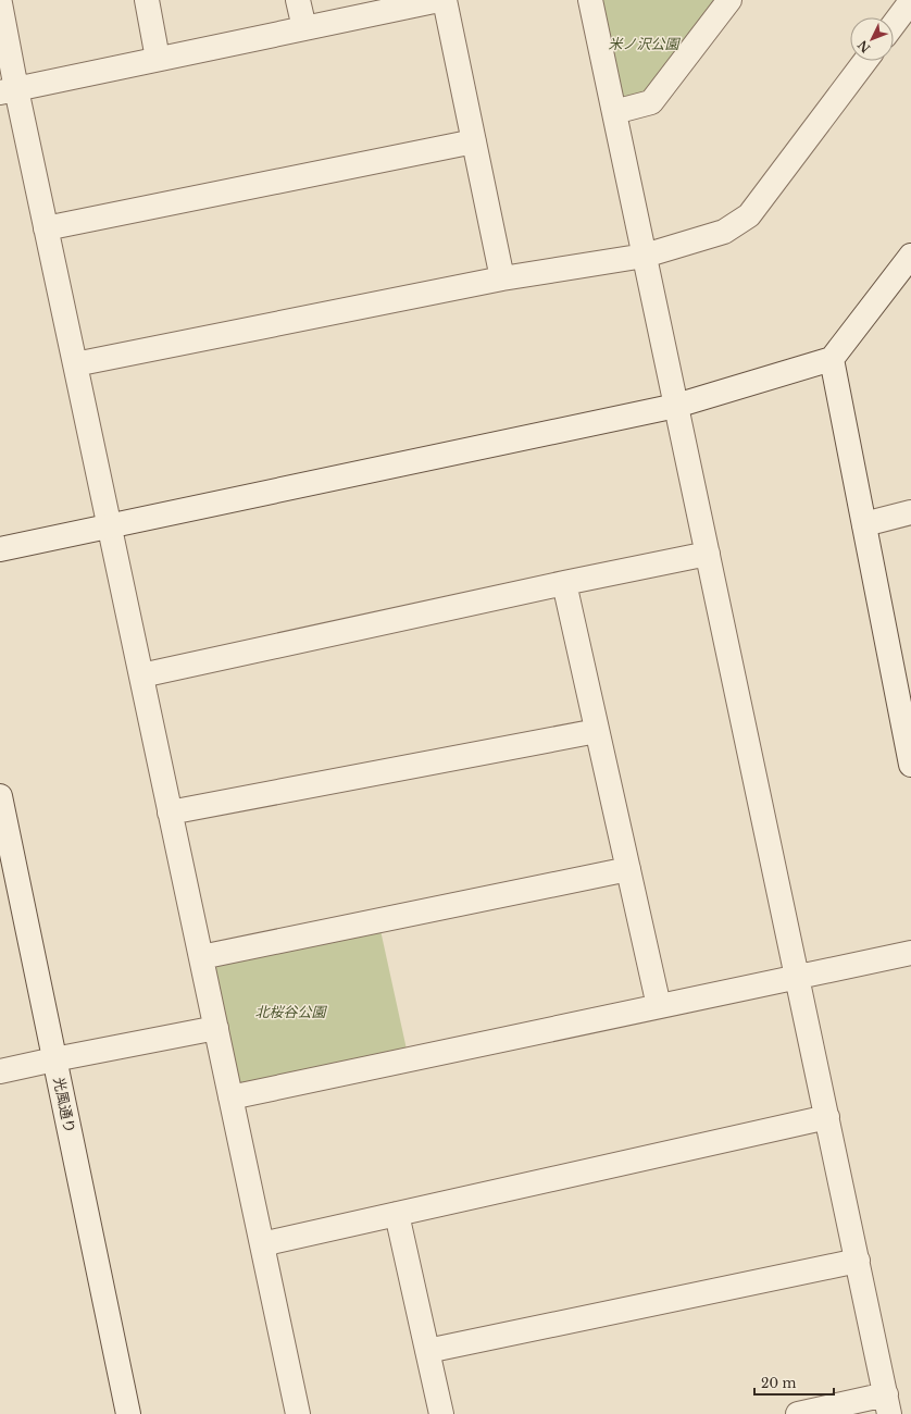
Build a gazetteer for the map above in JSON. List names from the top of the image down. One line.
{"streets":{"street":["光風通り"]},"parks":["米ノ沢公園","北桜谷公園"],"scale_bar":"20 m","north":"bottom left"}
